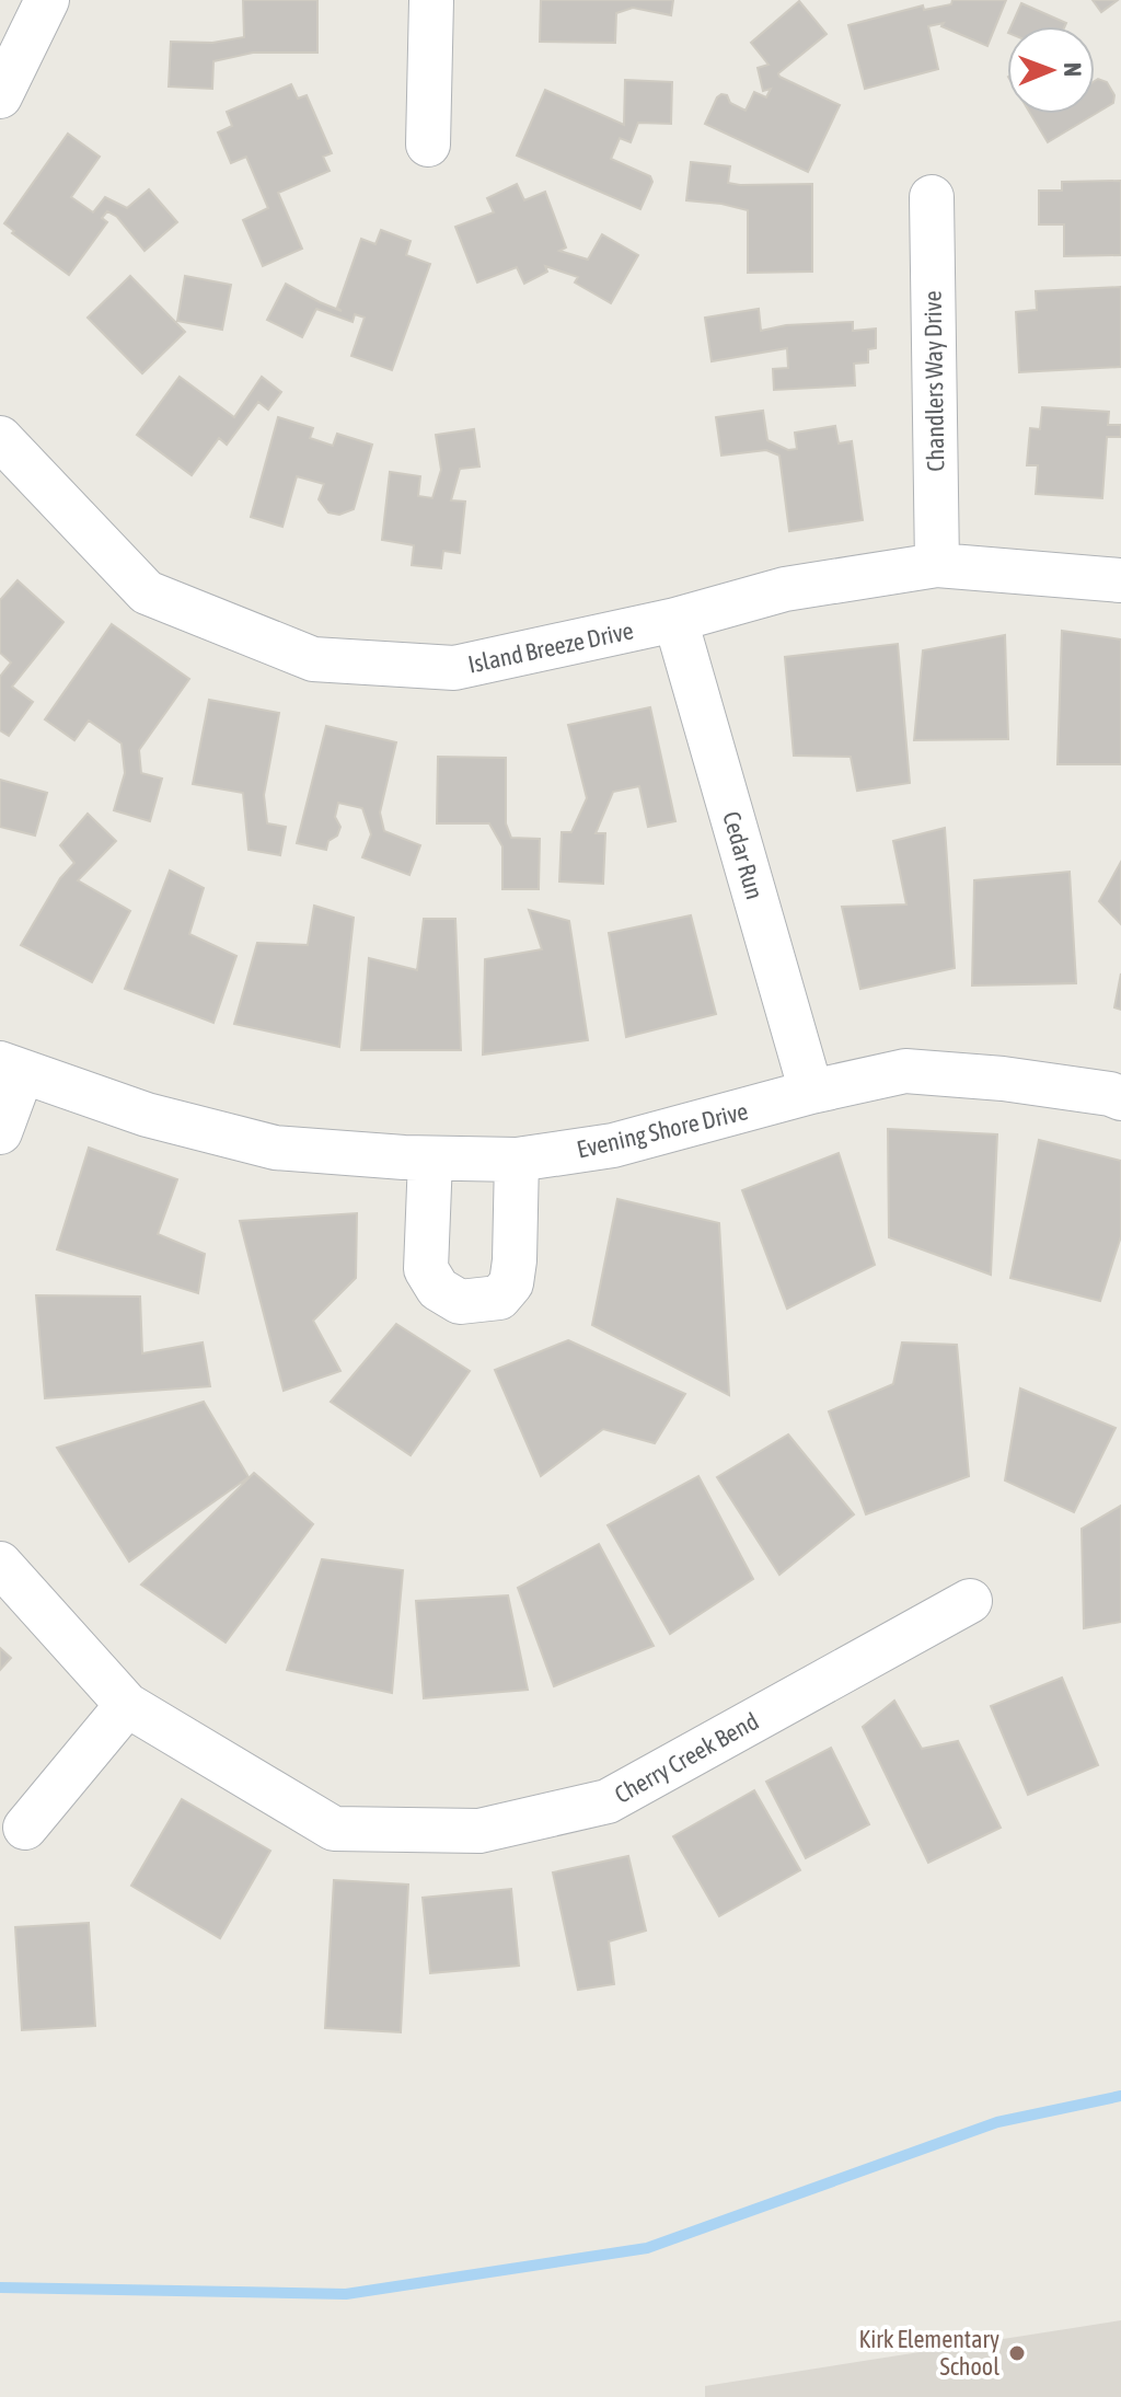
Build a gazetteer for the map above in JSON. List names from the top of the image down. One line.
{"streets":{"street":["Chandlers Way Drive","Island Breeze Drive","Cedar Run","Evening Shore Drive","Cherry Creek Bend"]},"crossings":[["Chandlers Way Drive","Island Breeze Drive"],["Island Breeze Drive","Cedar Run"],["Cedar Run","Evening Shore Drive"]],"places":["Kirk Elementary School"],"north":"right"}
